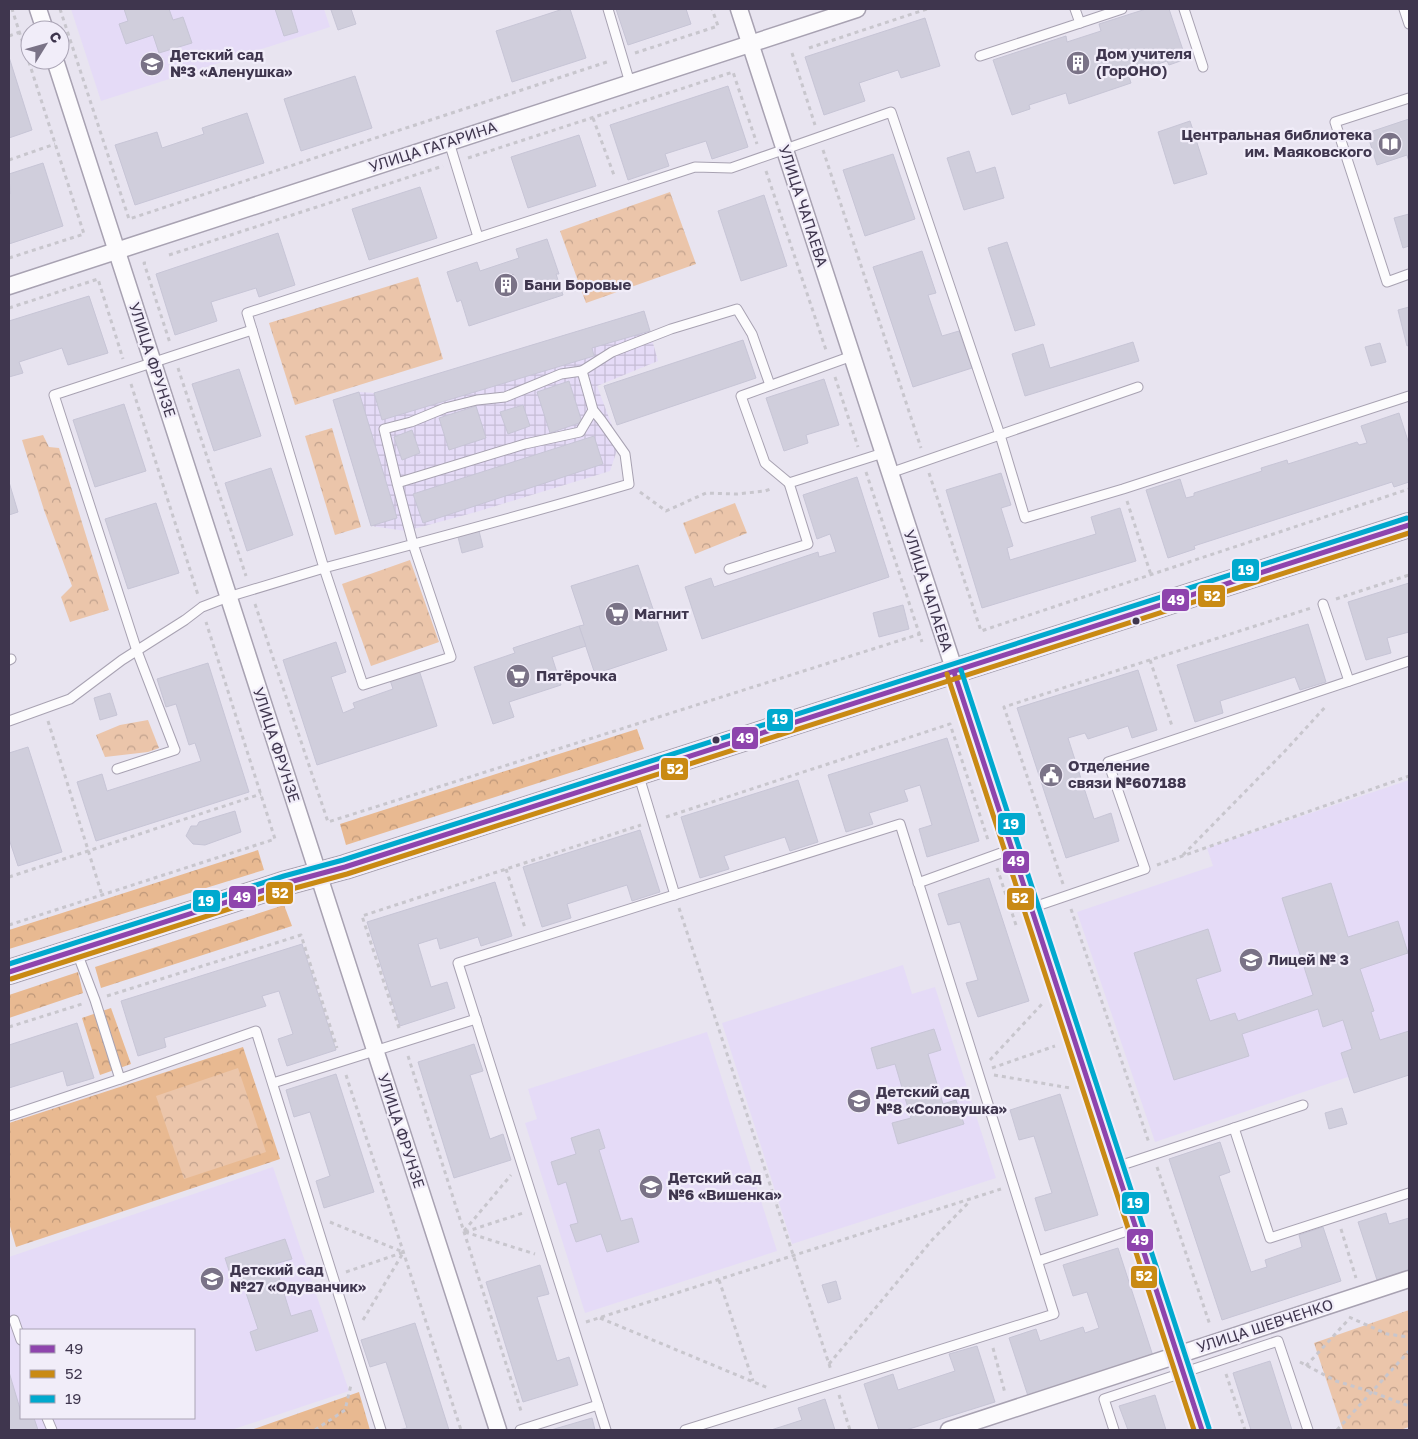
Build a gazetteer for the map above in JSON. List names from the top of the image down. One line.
{"streets":{"street":["УЛИЦА ГАГАРИНА","УЛИЦА ЧАПАЕВА","УЛИЦА ФРУНЗЕ","УЛИЦА ШЕВЧЕНКО"]},"crossings":[["УЛИЦА ГАГАРИНА","УЛИЦА ЧАПАЕВА"],["УЛИЦА ГАГАРИНА","УЛИЦА ФРУНЗЕ"],["УЛИЦА ЧАПАЕВА","УЛИЦА ШЕВЧЕНКО"]],"places":{"building":["Дом учителя (ГорОНО)","Бани Боровые"],"school or university":["Детский сад №3 «Аленушка»","Лицей № 3","Детский сад №8 «Соловушка»","Детский сад №6 «Вишенка»","Детский сад №27 «Одуванчик»"],"library":["Центральная библиотека им. Маяковского"],"supermarket":["Магнит","Пятёрочка"],"public building":["Отделение связи №607188"]},"lines":["transit line 19","transit line 49","transit line 52"],"legend":["49","52","19"],"north":"top right"}
